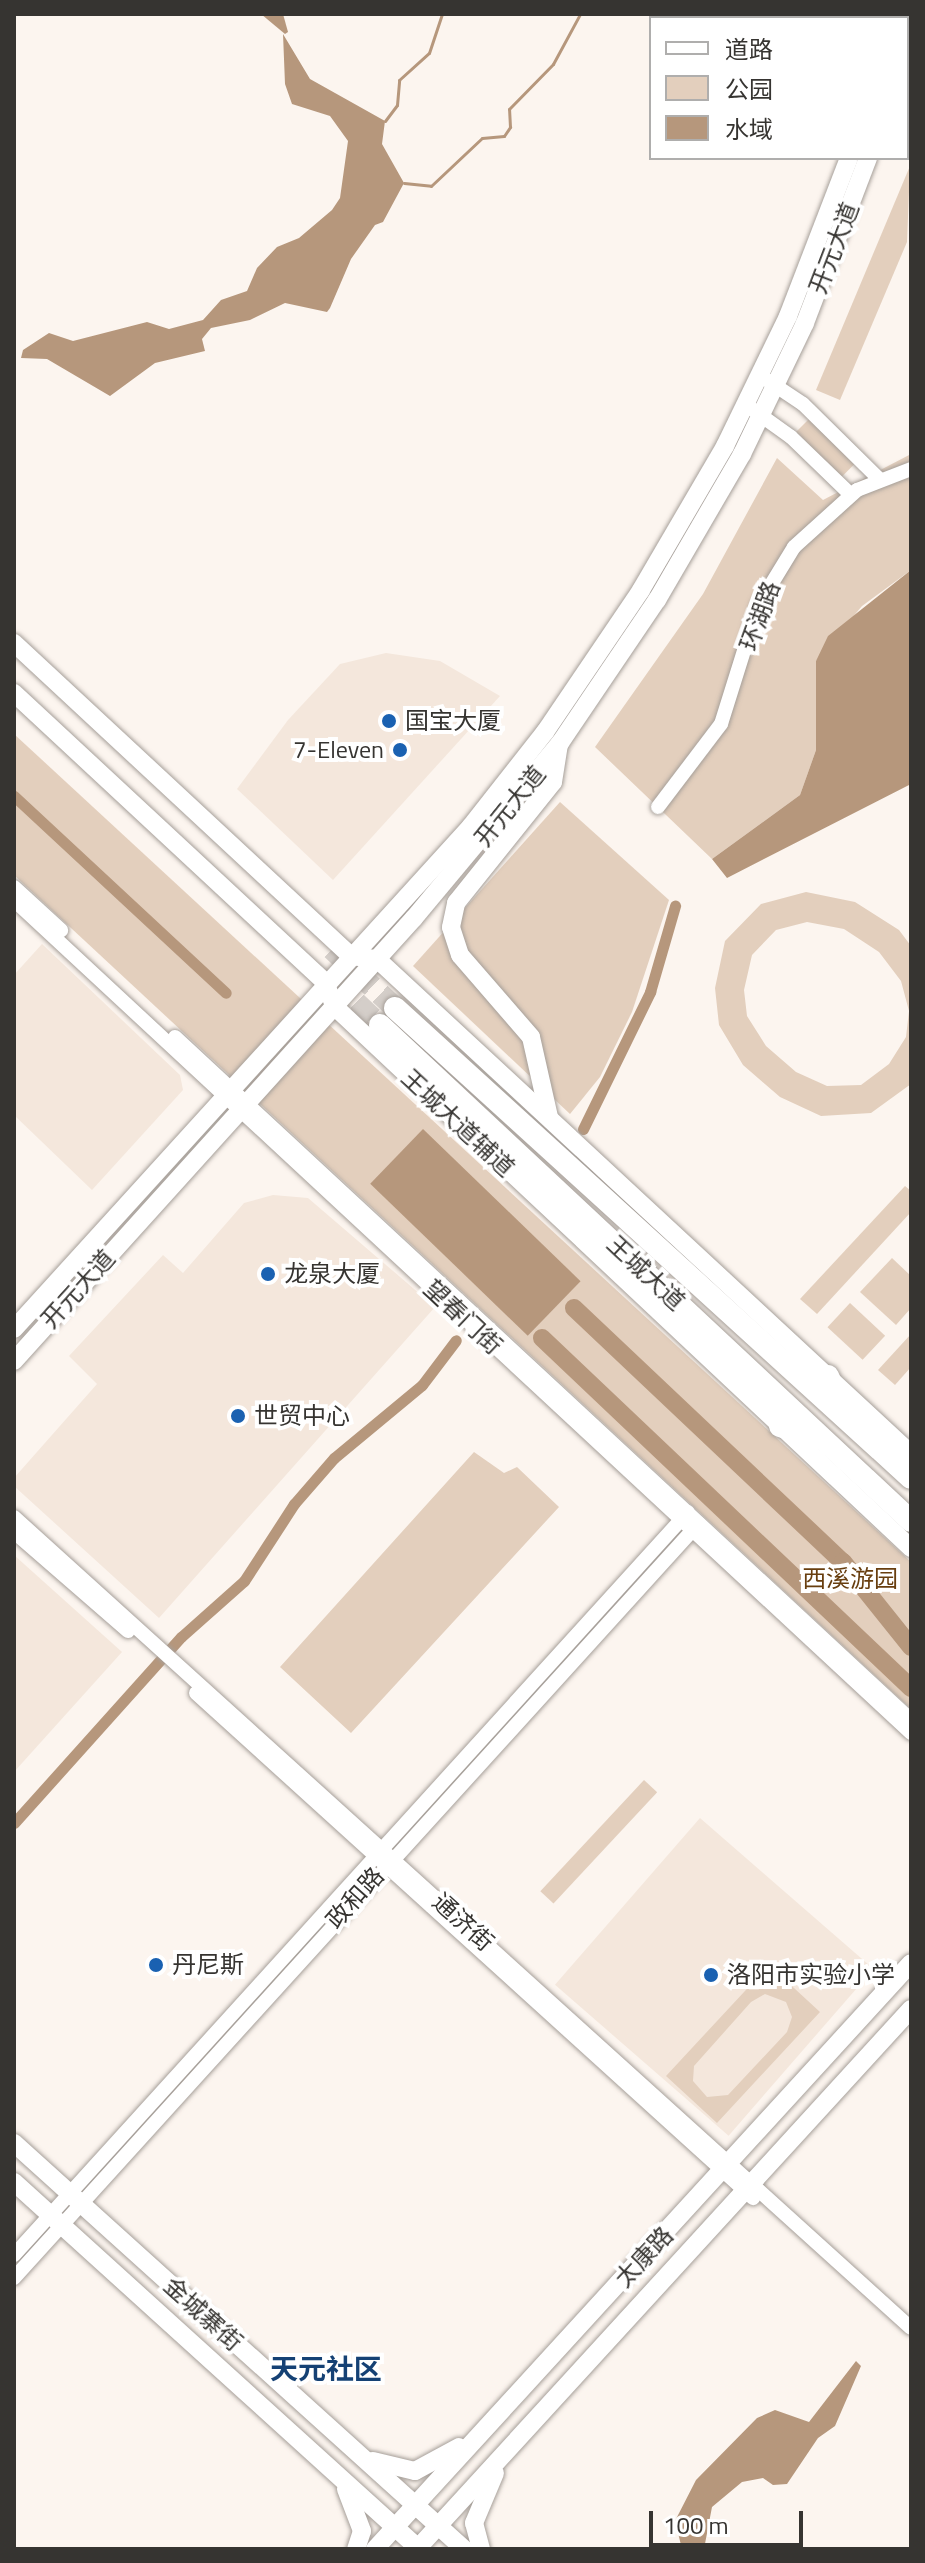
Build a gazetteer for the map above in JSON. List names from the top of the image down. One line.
{"streets":{"highway":["王城大道"],"main road":["开元大道","王城大道辅道","太康路","金城寨街"],"street":["环湖路","望春门街","政和路","通济街"]},"crossings":[["开元大道","王城大道辅道"],["开元大道","望春门街"],["望春门街","政和路"],["政和路","通济街"],["政和路","金城寨街"],["通济街","太康路"],["太康路","金城寨街"]],"districts":["天元社区"],"parks":["西溪游园"],"places":["国宝大厦","7-Eleven","龙泉大厦","世贸中心","丹尼斯","洛阳市实验小学"],"legend":["道路","公园","水域"],"scale_bar":"100 m"}
